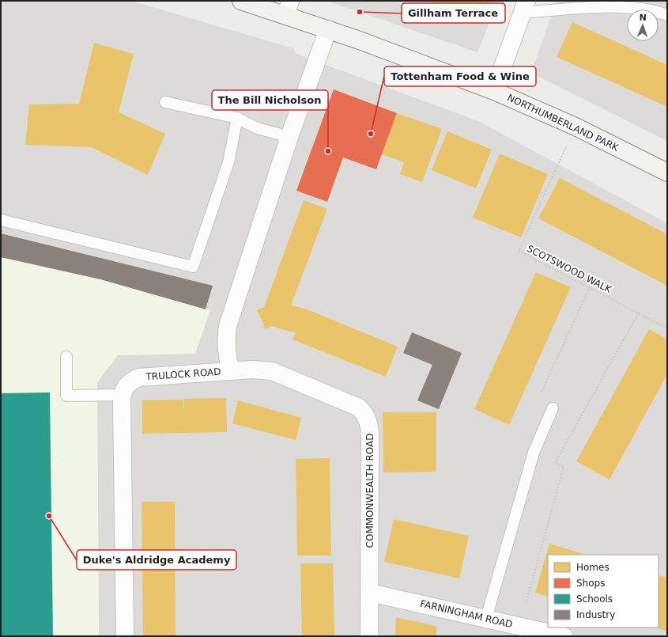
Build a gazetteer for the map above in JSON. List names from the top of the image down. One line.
{"streets":{"street":["NORTHUMBERLAND PARK","TRULOCK ROAD","COMMONWEALTH ROAD","FARNINGHAM ROAD"],"path":["SCOTSWOOD WALK"]},"crossings":[["NORTHUMBERLAND PARK","SCOTSWOOD WALK"],["NORTHUMBERLAND PARK","TRULOCK ROAD"],["TRULOCK ROAD","COMMONWEALTH ROAD"],["COMMONWEALTH ROAD","FARNINGHAM ROAD"]],"places":["Gillham Terrace","Tottenham Food & Wine","The Bill Nicholson","Duke's Aldridge Academy"],"legend":["Homes","Shops","Schools","Industry"],"north":"top"}
